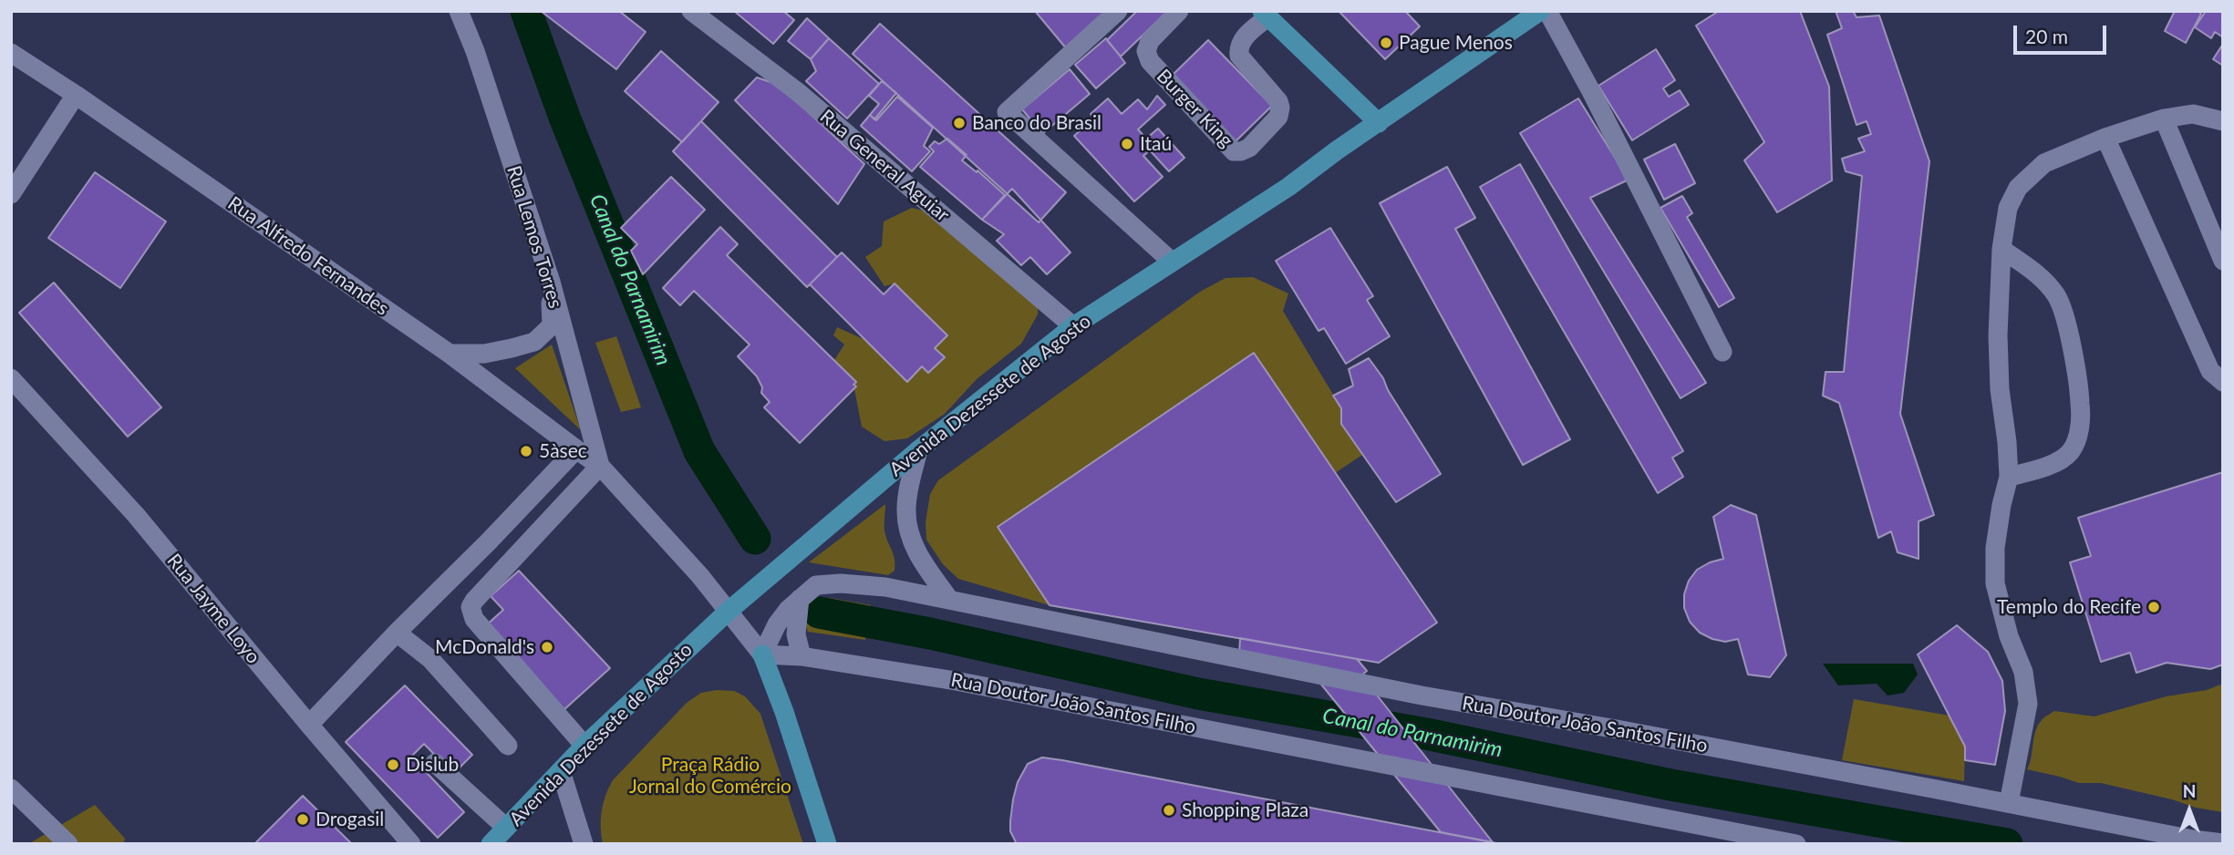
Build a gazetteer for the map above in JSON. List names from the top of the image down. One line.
{"streets":{"main road":["Avenida Dezessete de Agosto"],"street":["Burger King","Rua General Aguiar","Rua Lemos Torres","Rua Alfredo Fernandes","Rua Jayme Loyo","Rua Doutor João Santos Filho"]},"crossings":[["Rua General Aguiar","Avenida Dezessete de Agosto"],["Rua Lemos Torres","Rua Alfredo Fernandes"]],"water":["Canal do Parnamirim"],"parks":["Praça Rádio Jornal do Comércio"],"places":["Pague Menos","Banco do Brasil","Itaú","5àsec","Templo do Recife","McDonald's","Dislub","Shopping Plaza","Drogasil"],"scale_bar":"20 m","north":"top"}
